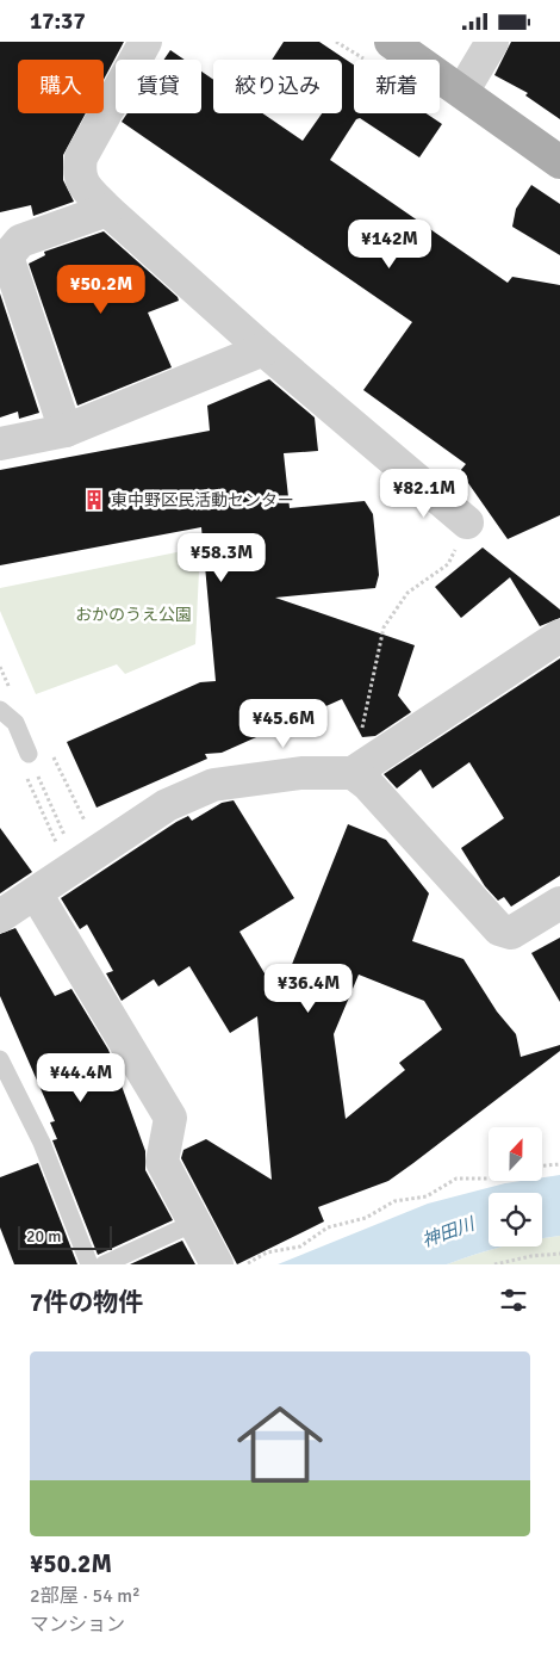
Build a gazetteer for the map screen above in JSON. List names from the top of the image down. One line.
{"water":["神田川"],"parks":["おかのうえ公園"],"places":{"building":["東中野区民活動センター"]},"scale_bar":"20 m","north":"top","page":{"status":"17:37","chip":["購入","賃貸","絞り込み","新着"],"price":["¥142M","¥50.2M","¥82.1M","¥58.3M","¥45.6M","¥36.4M","¥44.4M"],"scale":"20 m","heading":"7件の物件","list":[{"name":"¥50.2M","note":"2部屋 · 54 m² · マンション"}]}}
